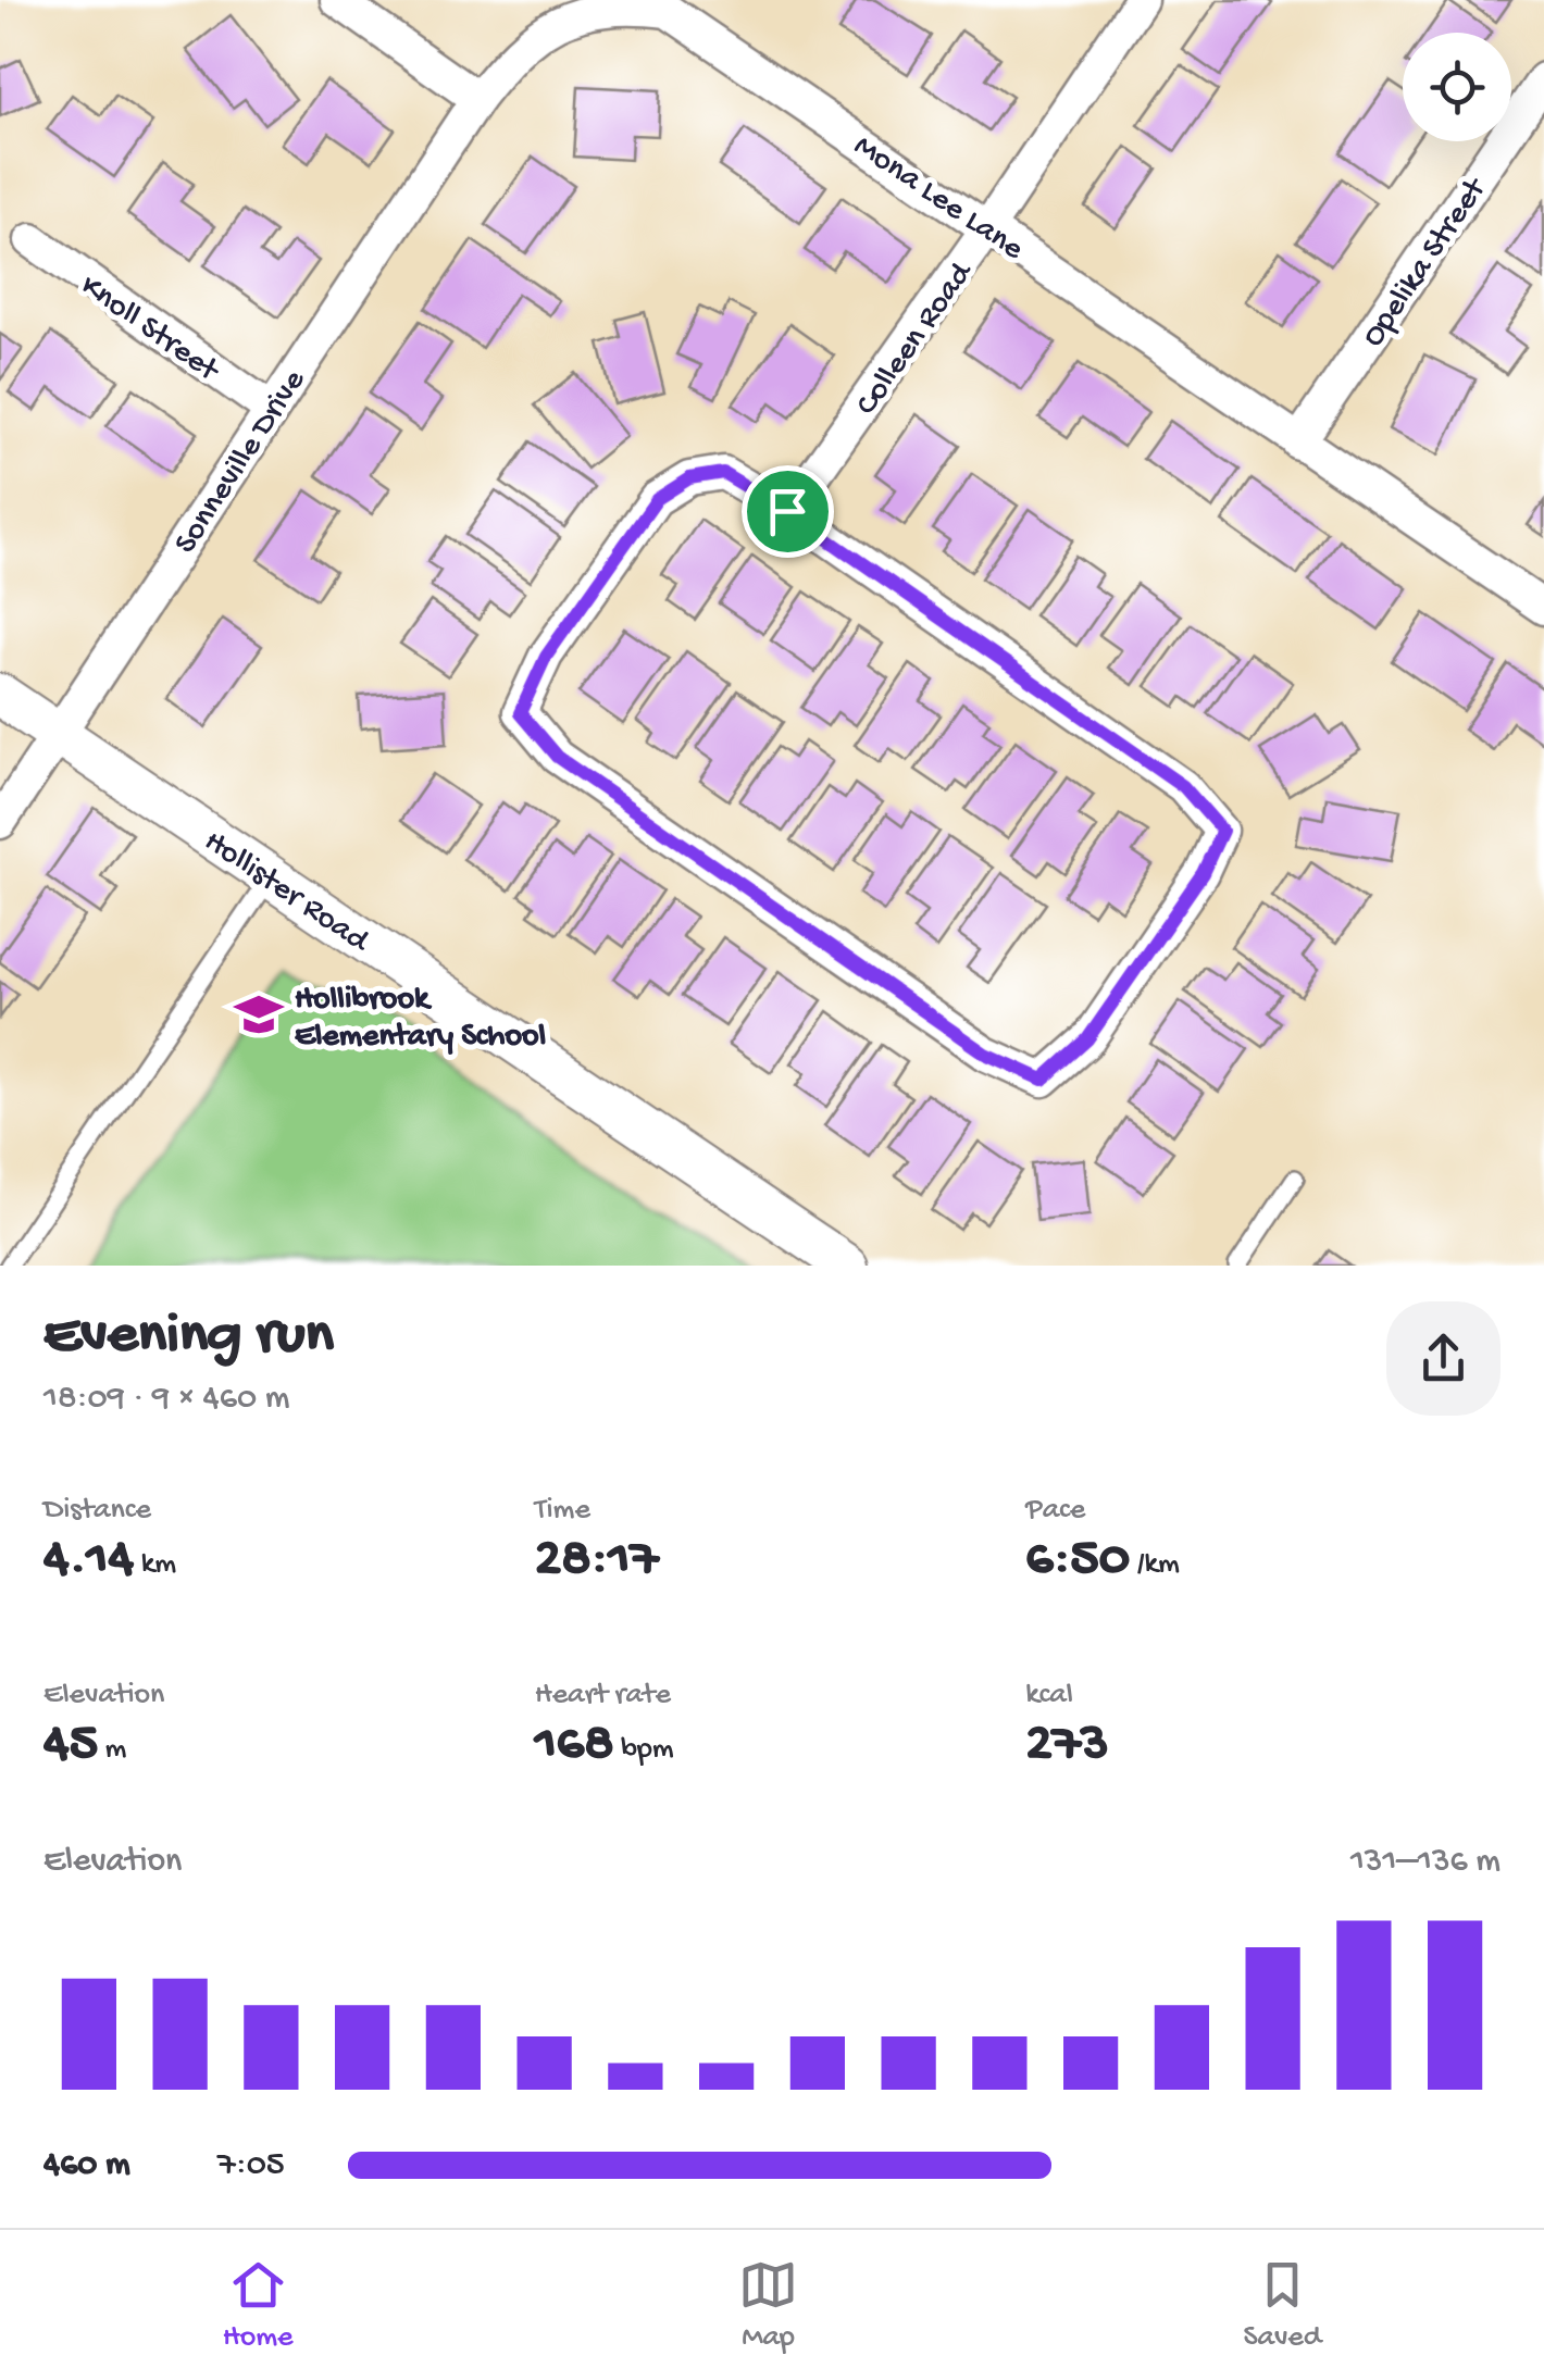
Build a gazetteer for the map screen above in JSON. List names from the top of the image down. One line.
{"streets":{"street":["Mona Lee Lane","Opelika Street","Knoll Street","Colleen Road","Sonneville Drive","Hollister Road"]},"crossings":[["Mona Lee Lane","Opelika Street"],["Mona Lee Lane","Colleen Road"],["Mona Lee Lane","Sonneville Drive"],["Knoll Street","Sonneville Drive"],["Sonneville Drive","Hollister Road"]],"places":{"school or university":["Hollibrook Elementary School"]},"page":{"heading":["Evening run","18:09 · 9 × 460 m"],"stats":[["Distance","4.14 km"],["Time","28:17"],["Pace","6:50 /km"],["Elevation","45 m"],["Heart rate","168 bpm"],["kcal","273"]],"chart":["Elevation","131–136 m"],"list":[{"name":"460 m","note":"7:05"}],"tabs":["Home","Map","Saved"]}}
